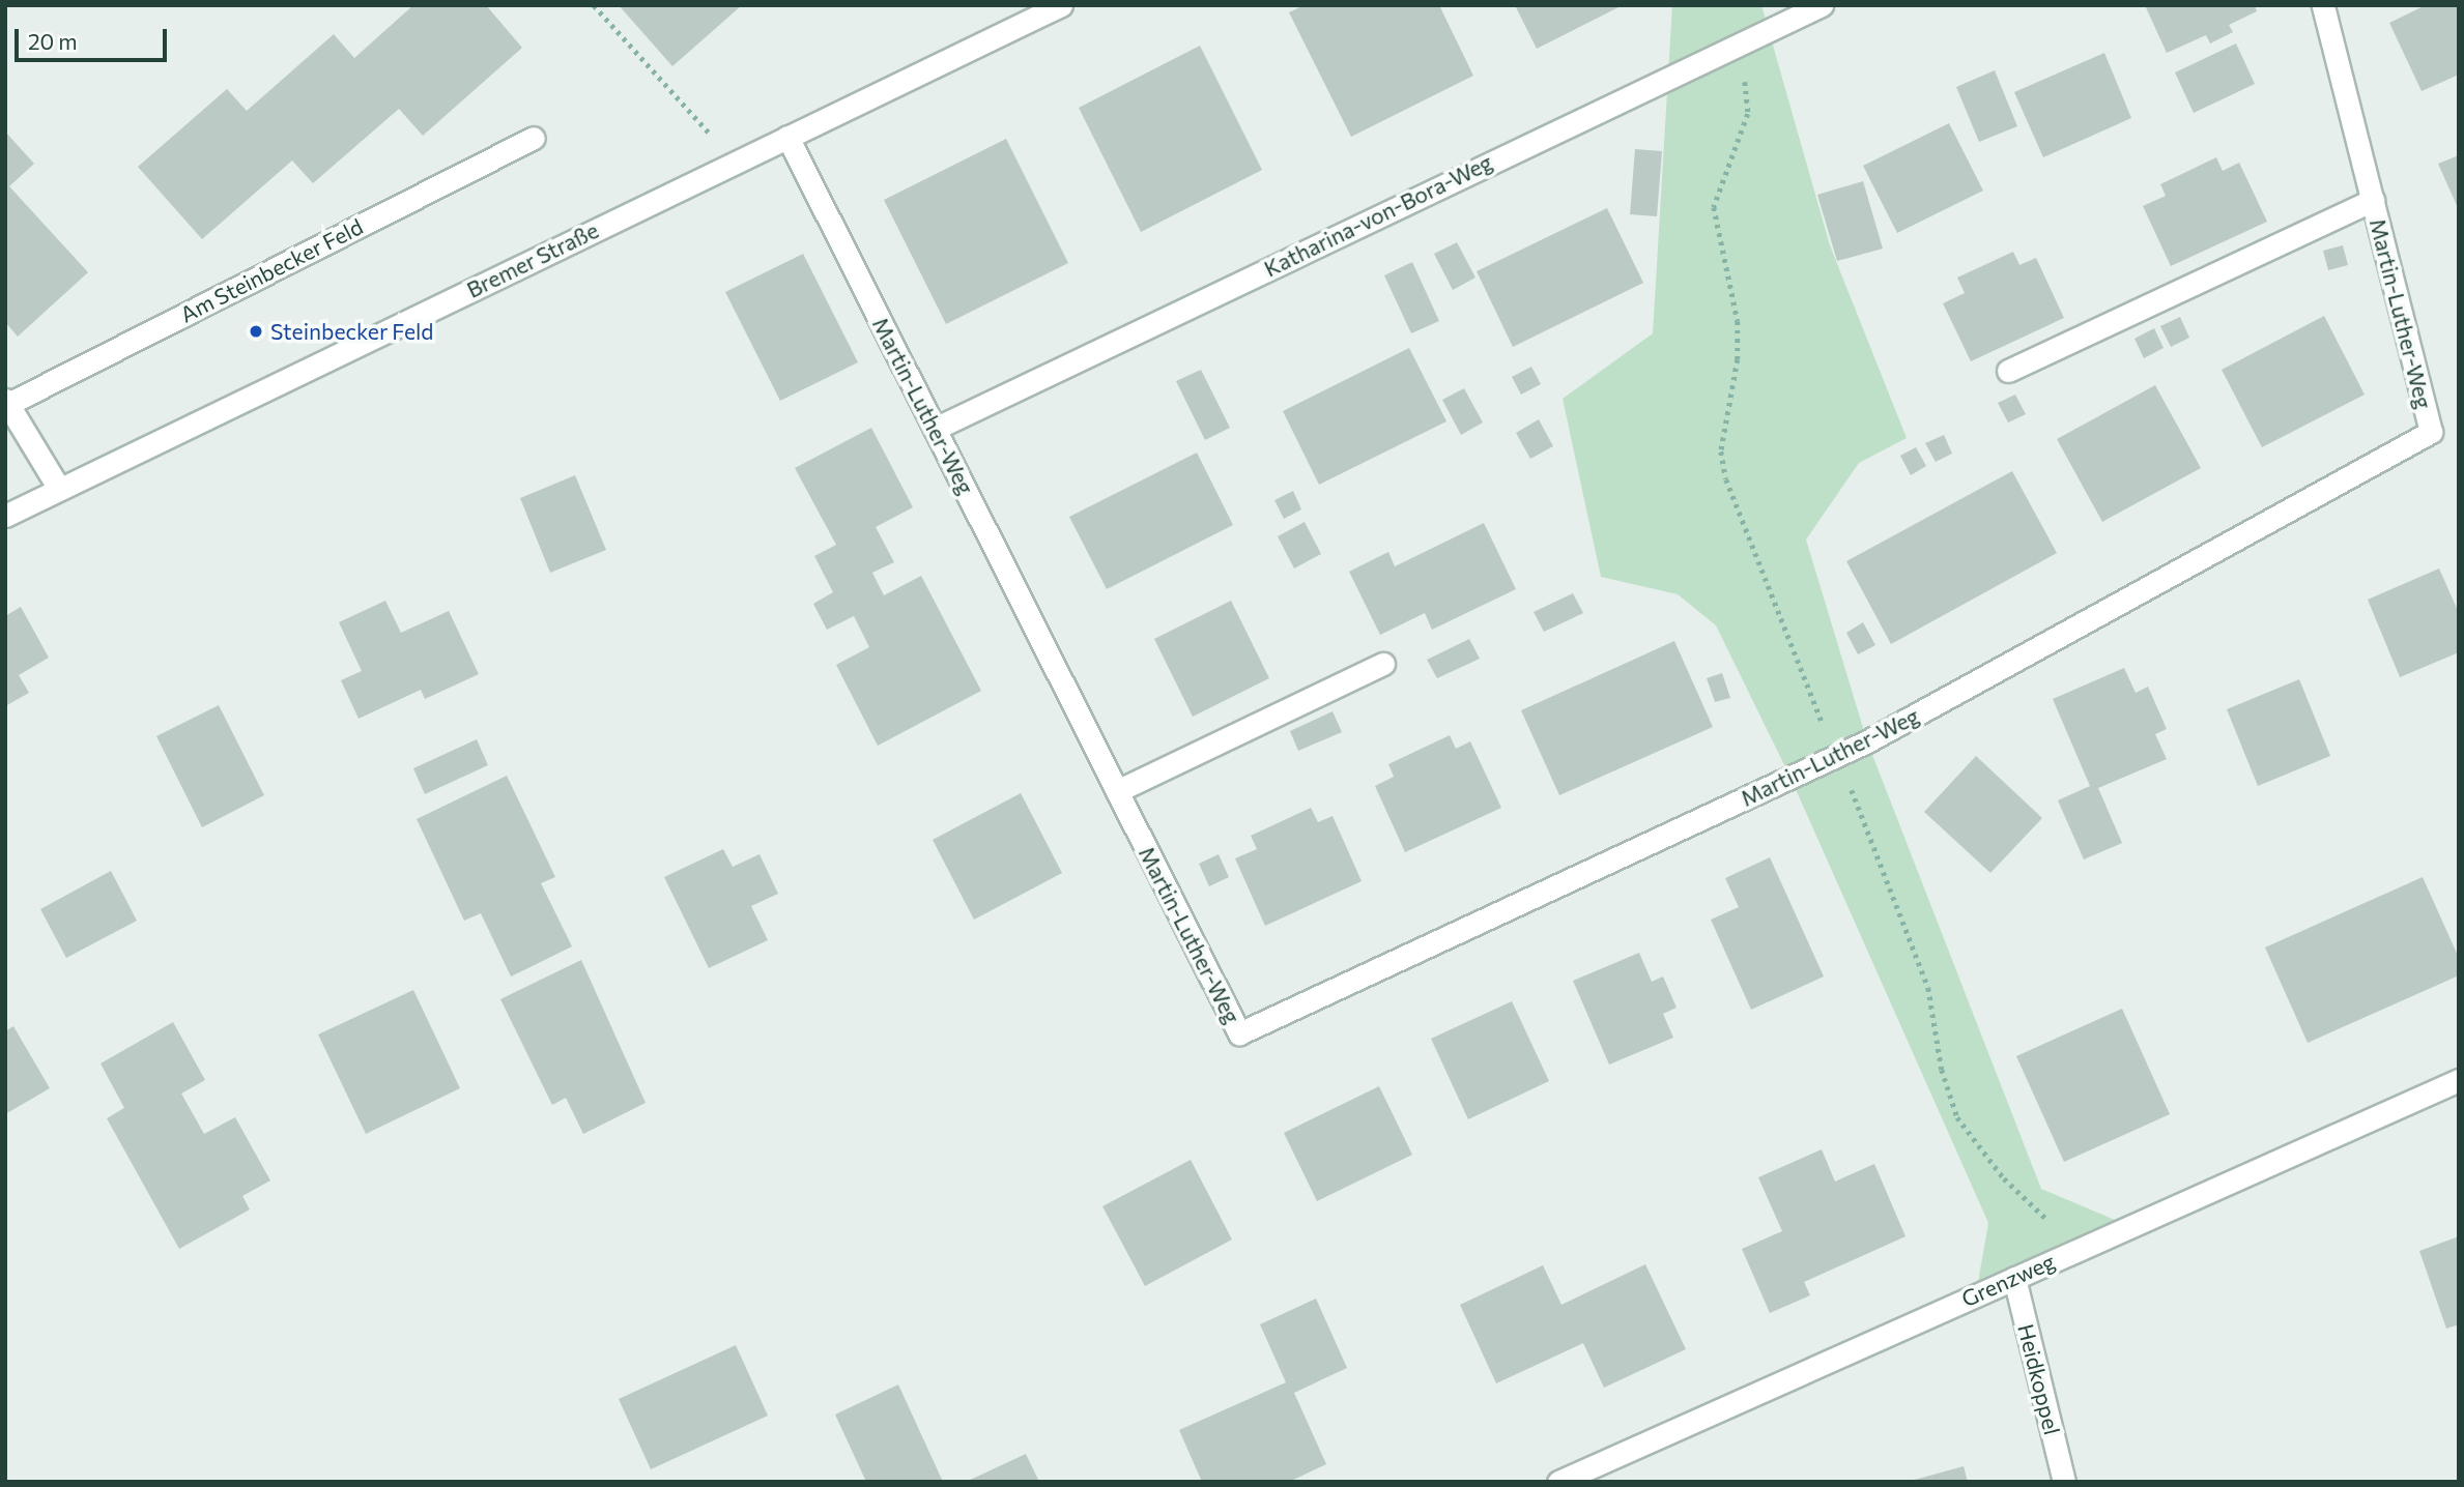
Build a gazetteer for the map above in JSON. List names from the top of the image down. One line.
{"streets":{"street":["Katharina-von-Bora-Weg","Bremer Straße","Am Steinbecker Feld","Martin-Luther-Weg","Grenzweg","Heidkoppel"]},"crossings":[["Katharina-von-Bora-Weg","Martin-Luther-Weg"],["Bremer Straße","Am Steinbecker Feld"],["Bremer Straße","Martin-Luther-Weg"],["Grenzweg","Heidkoppel"]],"places":["Steinbecker Feld"],"scale_bar":"20 m"}
